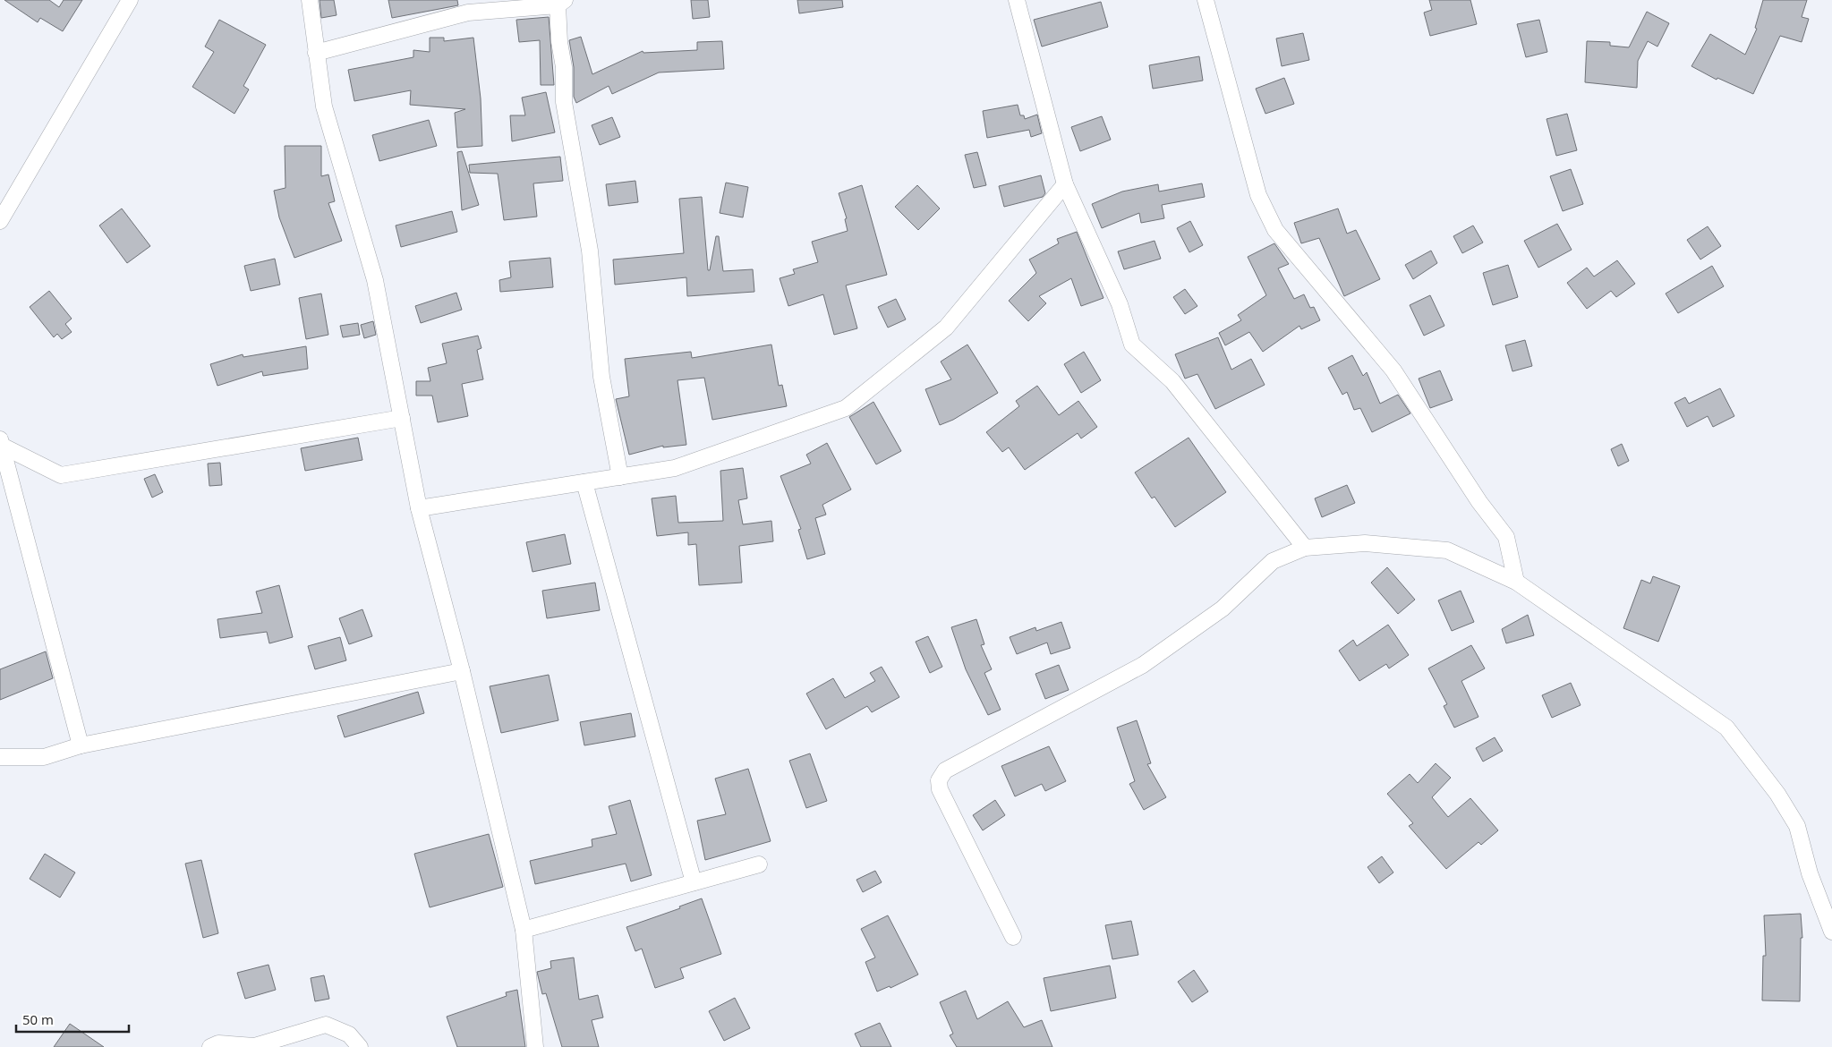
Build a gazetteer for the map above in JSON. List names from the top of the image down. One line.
{"scale_bar":"50 m"}
